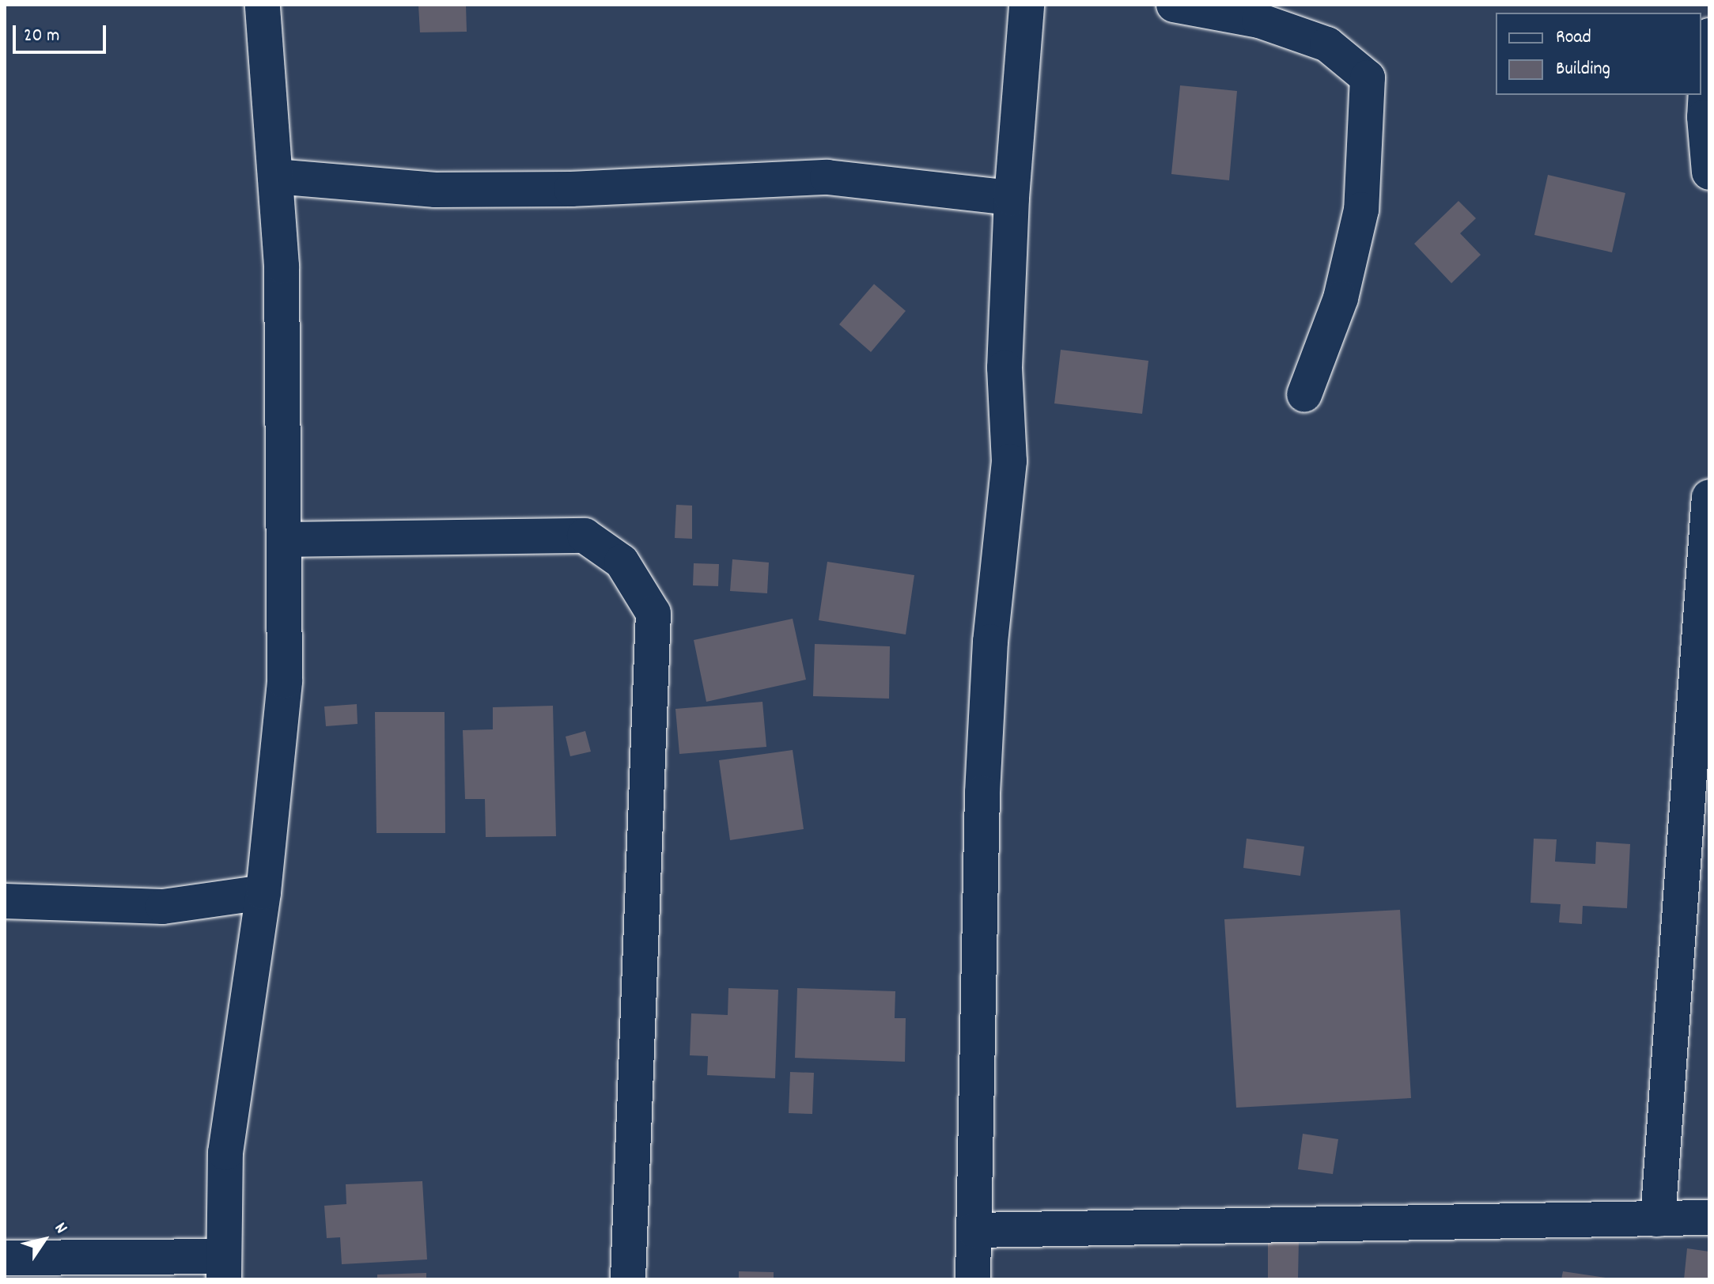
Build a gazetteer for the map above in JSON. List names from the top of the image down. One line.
{"legend":["Road","Building"],"scale_bar":"20 m","north":"top right"}
